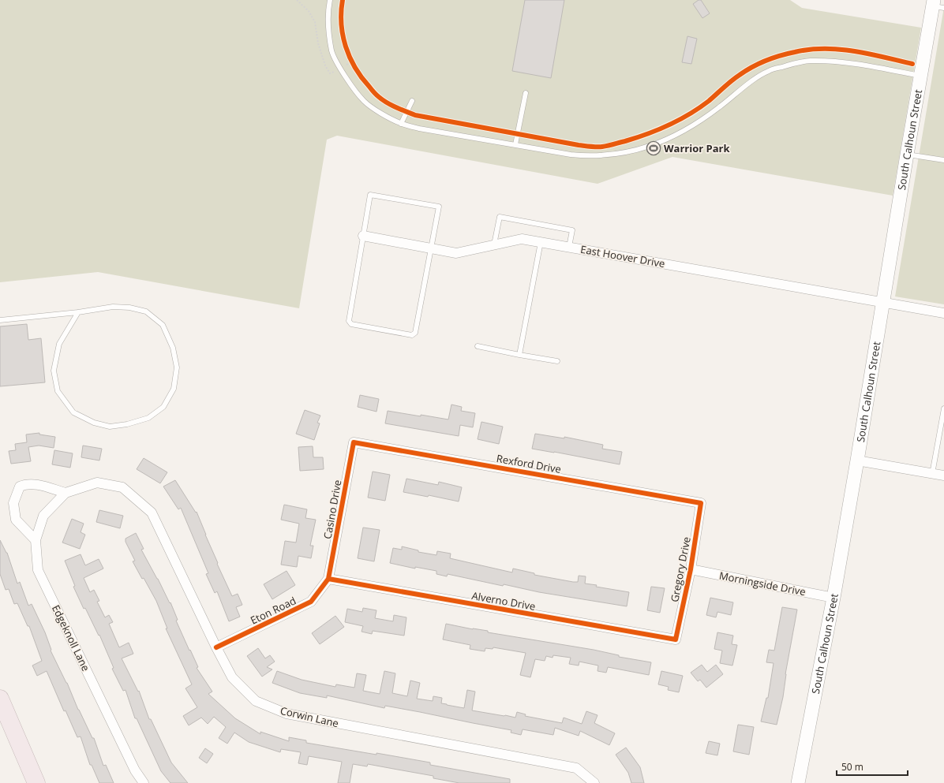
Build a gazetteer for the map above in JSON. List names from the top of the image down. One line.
{"streets":{"street":["South Calhoun Street","East Hoover Drive","Rexford Drive","Casino Drive","Gregory Drive","Morningside Drive","Alverno Drive","Eton Road","Edgeknoll Lane","Corwin Lane"]},"crossings":[["South Calhoun Street","East Hoover Drive"],["South Calhoun Street","Morningside Drive"],["Rexford Drive","Casino Drive"],["Rexford Drive","Gregory Drive"],["Casino Drive","Alverno Drive"],["Casino Drive","Eton Road"],["Gregory Drive","Morningside Drive"],["Gregory Drive","Alverno Drive"],["Alverno Drive","Eton Road"],["Eton Road","Corwin Lane"],["Edgeknoll Lane","Corwin Lane"]],"places":{"sports":["Warrior Park"]},"scale_bar":"50 m"}
